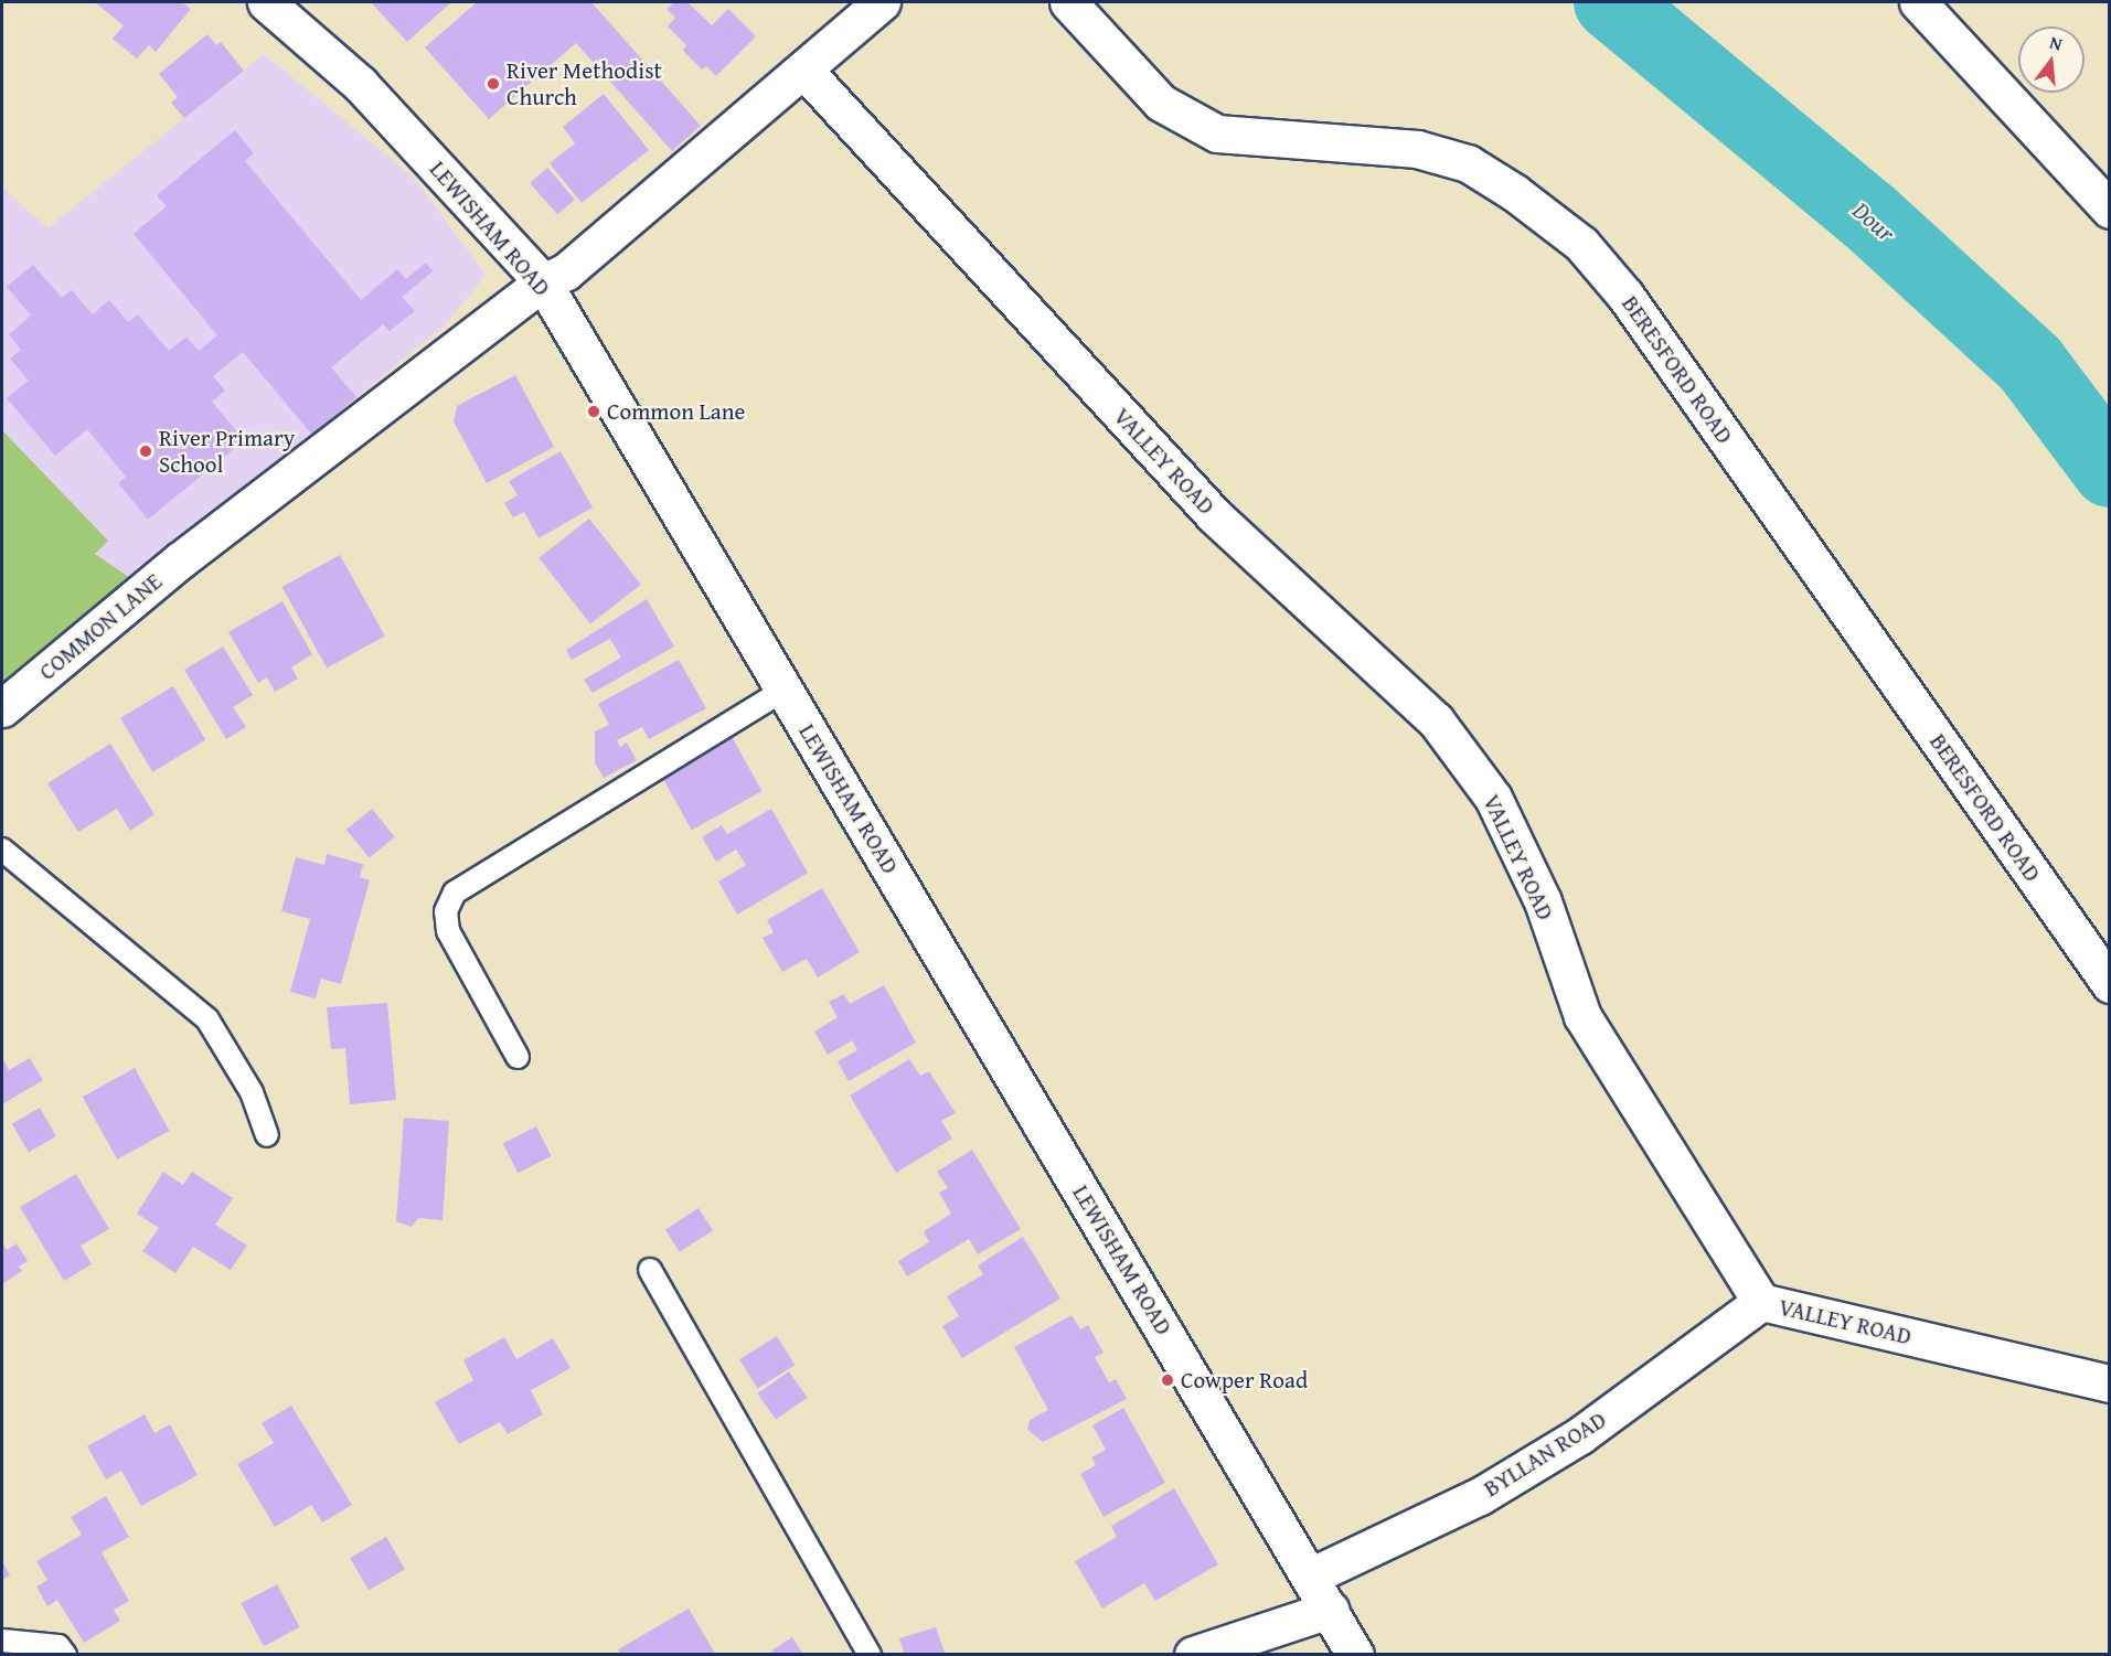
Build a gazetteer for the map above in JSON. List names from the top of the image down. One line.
{"streets":{"street":["LEWISHAM ROAD","BERESFORD ROAD","VALLEY ROAD","COMMON LANE","BYLLAN ROAD"]},"crossings":[["LEWISHAM ROAD","COMMON LANE"],["LEWISHAM ROAD","BYLLAN ROAD"],["VALLEY ROAD","COMMON LANE"],["VALLEY ROAD","BYLLAN ROAD"]],"water":["Dour"],"places":["River Methodist Church","Common Lane","River Primary School","Cowper Road"],"north":"top"}
